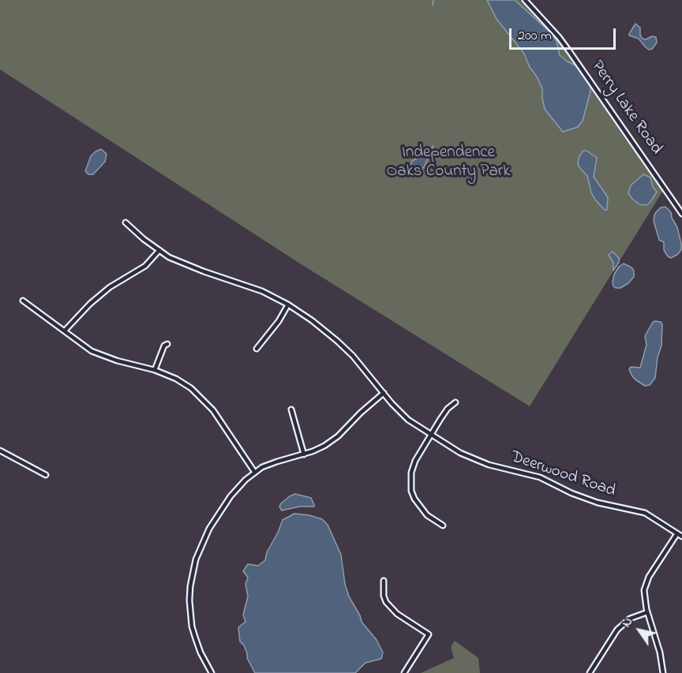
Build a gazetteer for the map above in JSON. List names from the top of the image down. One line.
{"streets":{"street":["Perry Lake Road","Deerwood Road"]},"parks":["Independence Oaks County Park"],"scale_bar":"200 m","north":"top left"}
